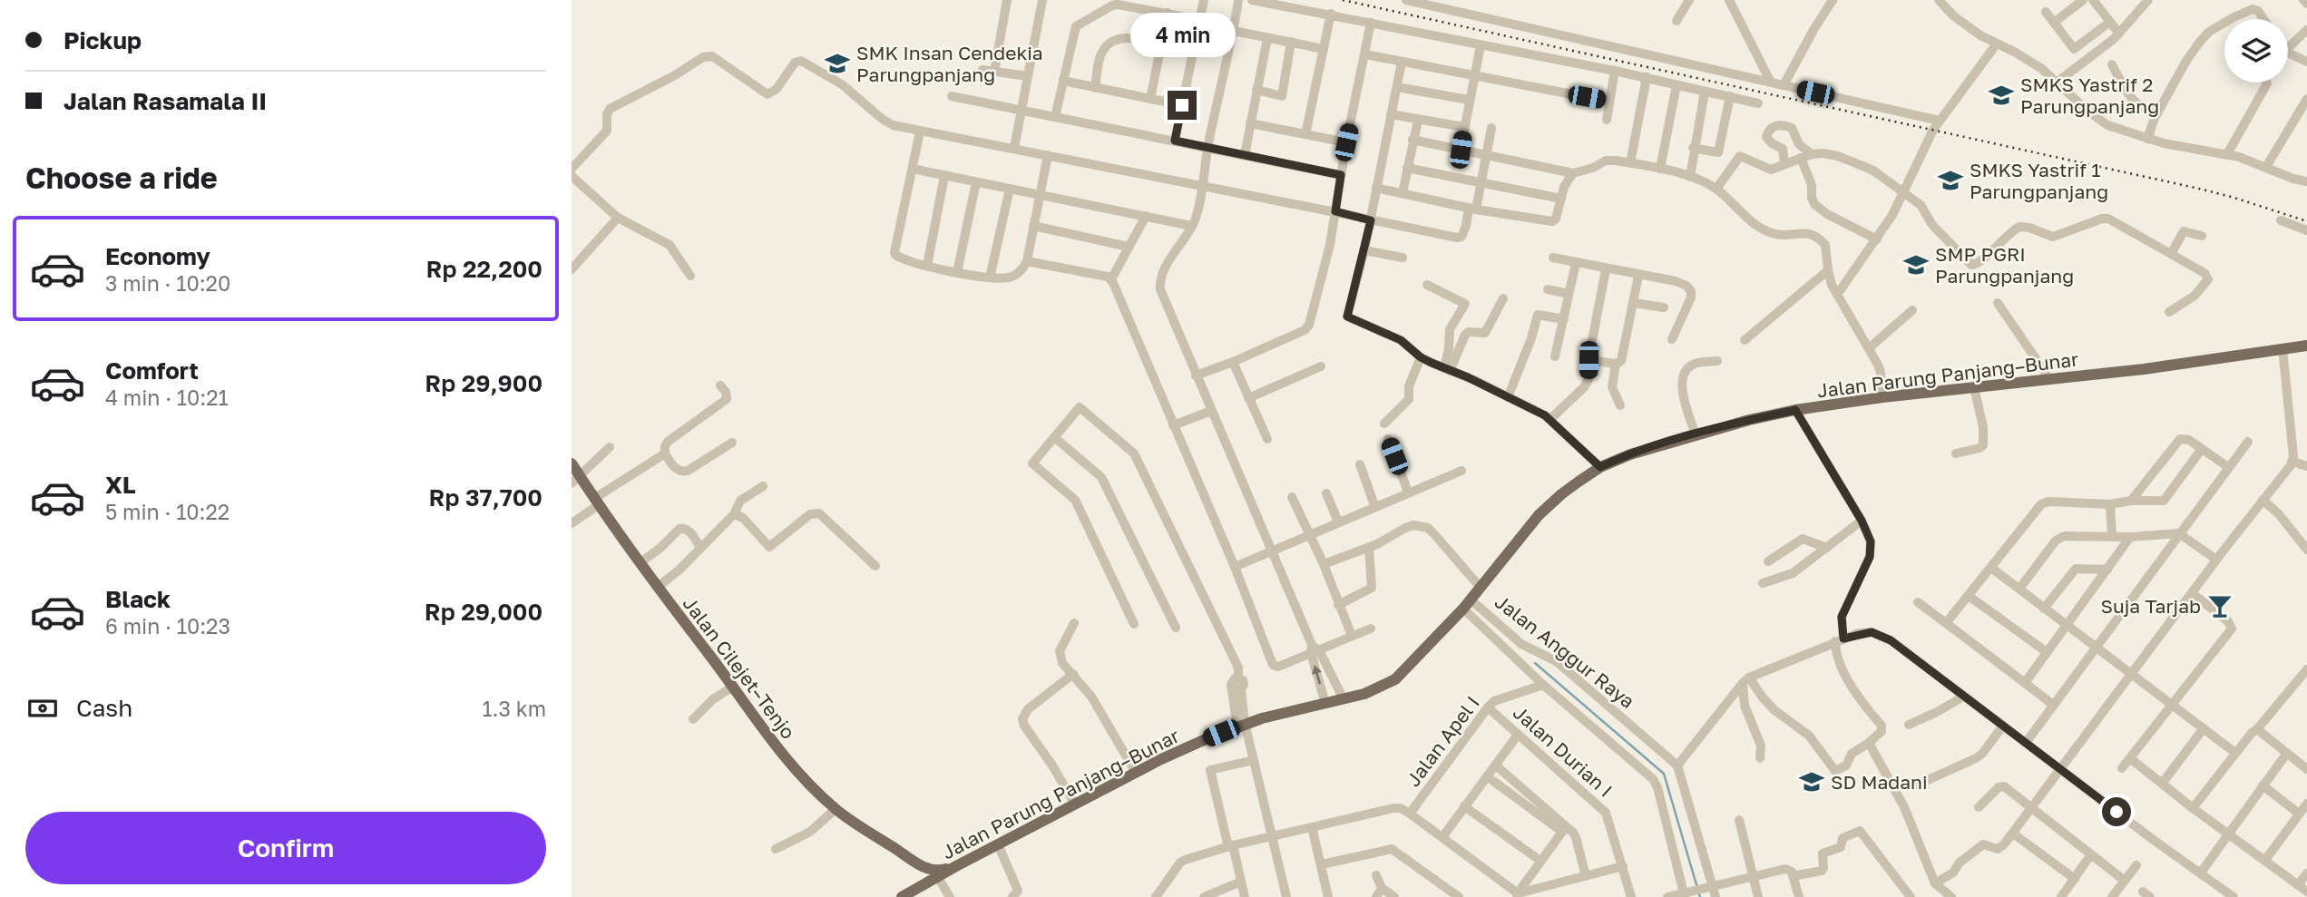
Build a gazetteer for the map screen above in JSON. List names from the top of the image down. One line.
{"streets":{"main road":["Jalan Parung Panjang–Bunar","Jalan Cilejet–Tenjo"],"street":["Jalan Anggur Raya","Jalan Apel I","Jalan Durian I"]},"crossings":[["Jalan Parung Panjang–Bunar","Jalan Anggur Raya"],["Jalan Parung Panjang–Bunar","Jalan Cilejet–Tenjo"],["Jalan Apel I","Jalan Durian I"]],"places":{"school or university":["SMK Insan Cendekia Parungpanjang","SMKS Yastrif 2 Parungpanjang","SMKS Yastrif 1 Parungpanjang","SMP PGRI Parungpanjang","SD Madani"],"bar":["Suja Tarjab"]},"page":{"banner":["Pickup","Jalan Rasamala II"],"bubble":"4 min","heading":"Choose a ride","list":[{"name":"Economy","note":"3 min · 10:20","value":"Rp 22,200"},{"name":"Comfort","note":"4 min · 10:21","value":"Rp 29,900"},{"name":"XL","note":"5 min · 10:22","value":"Rp 37,700"},{"name":"Black","note":"6 min · 10:23","value":"Rp 29,000"}],"pay":["Cash","1.3 km"],"buttons":"Confirm"}}
